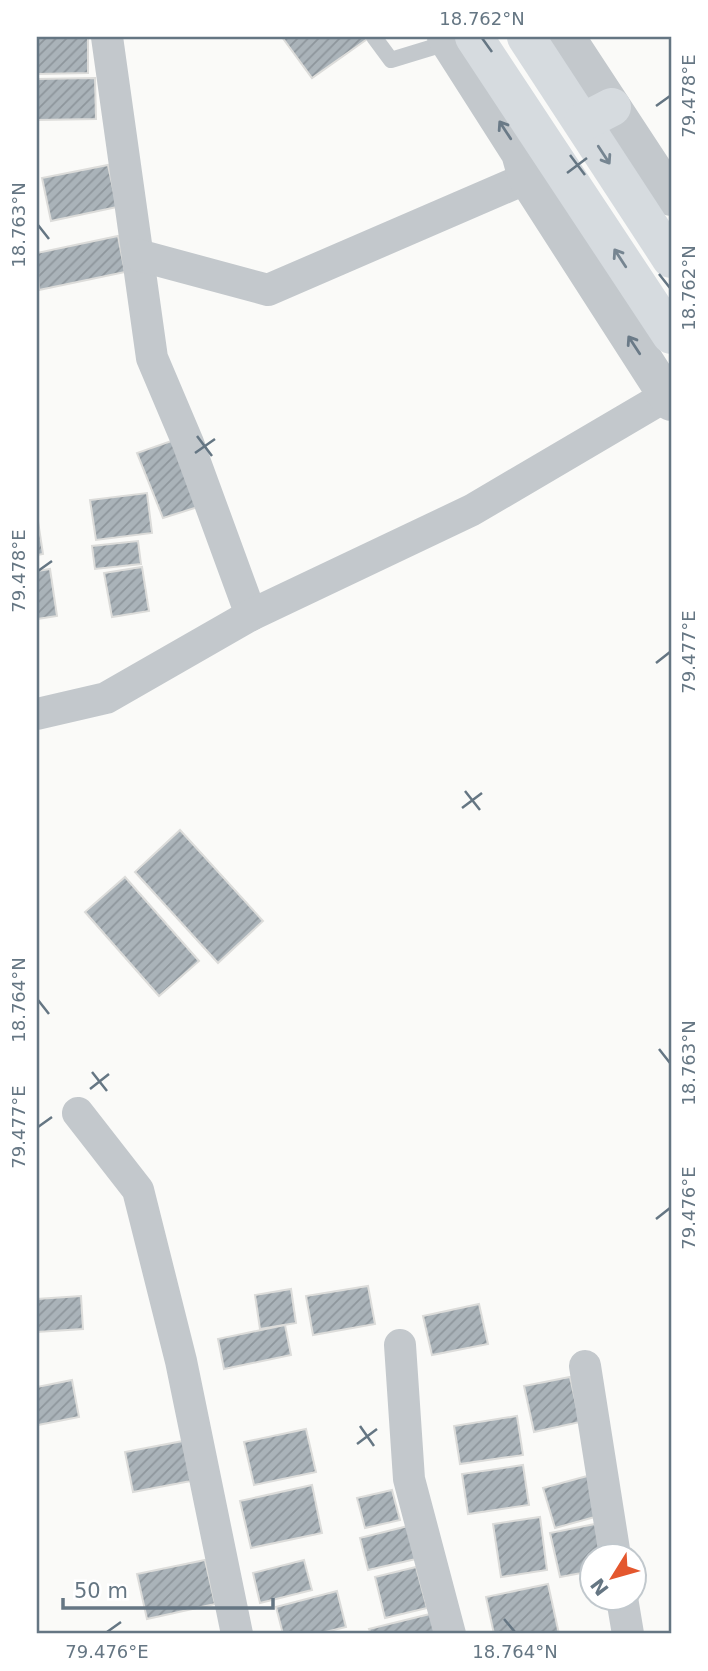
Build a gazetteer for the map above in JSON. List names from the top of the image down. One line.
{"scale_bar":"50 m","north":"bottom left","coordinates":["18.762°N","79.478°E","18.763°N","79.477°E","18.764°N","79.476°E"]}
